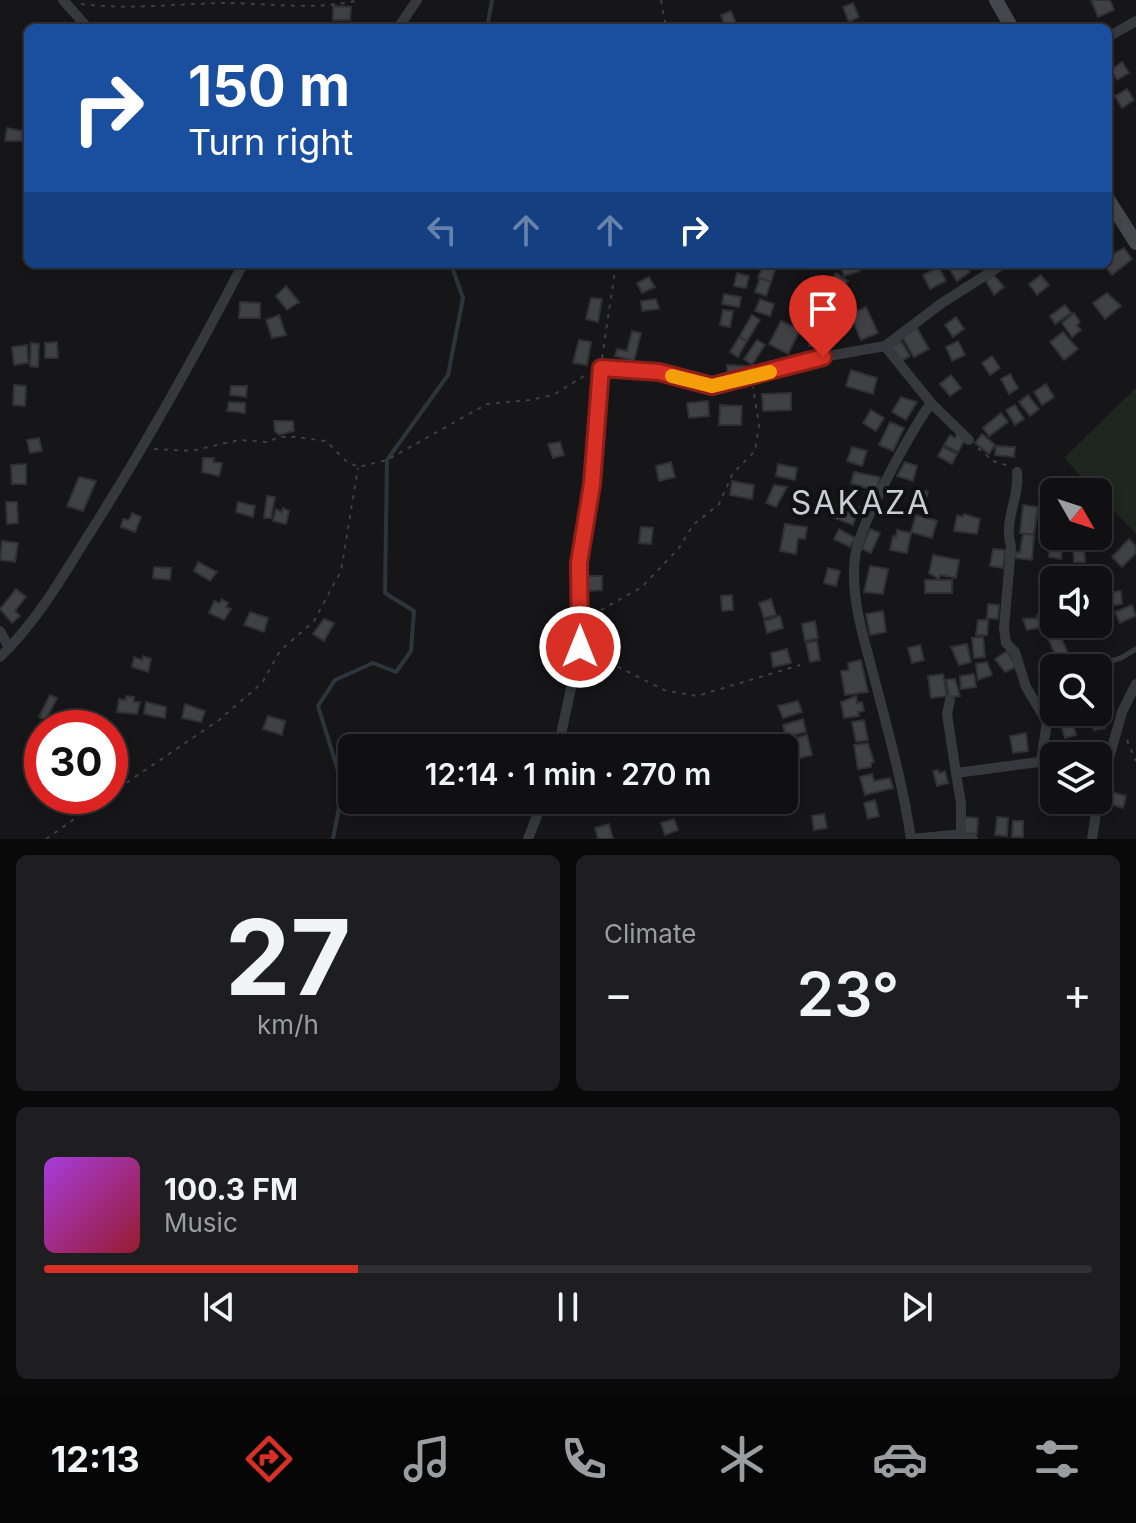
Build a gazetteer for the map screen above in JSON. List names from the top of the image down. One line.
{"districts":["SAKAZA"],"north":"bottom right","page":{"turn":["150 m","Turn right"],"limit":"30","trip":"12:14 · 1 min · 270 m","tile":[["27","km/h"],"Climate"],"heat":["−","23°","+"],"song":["100.3 FM","Music"],"tabs":"12:13"}}
